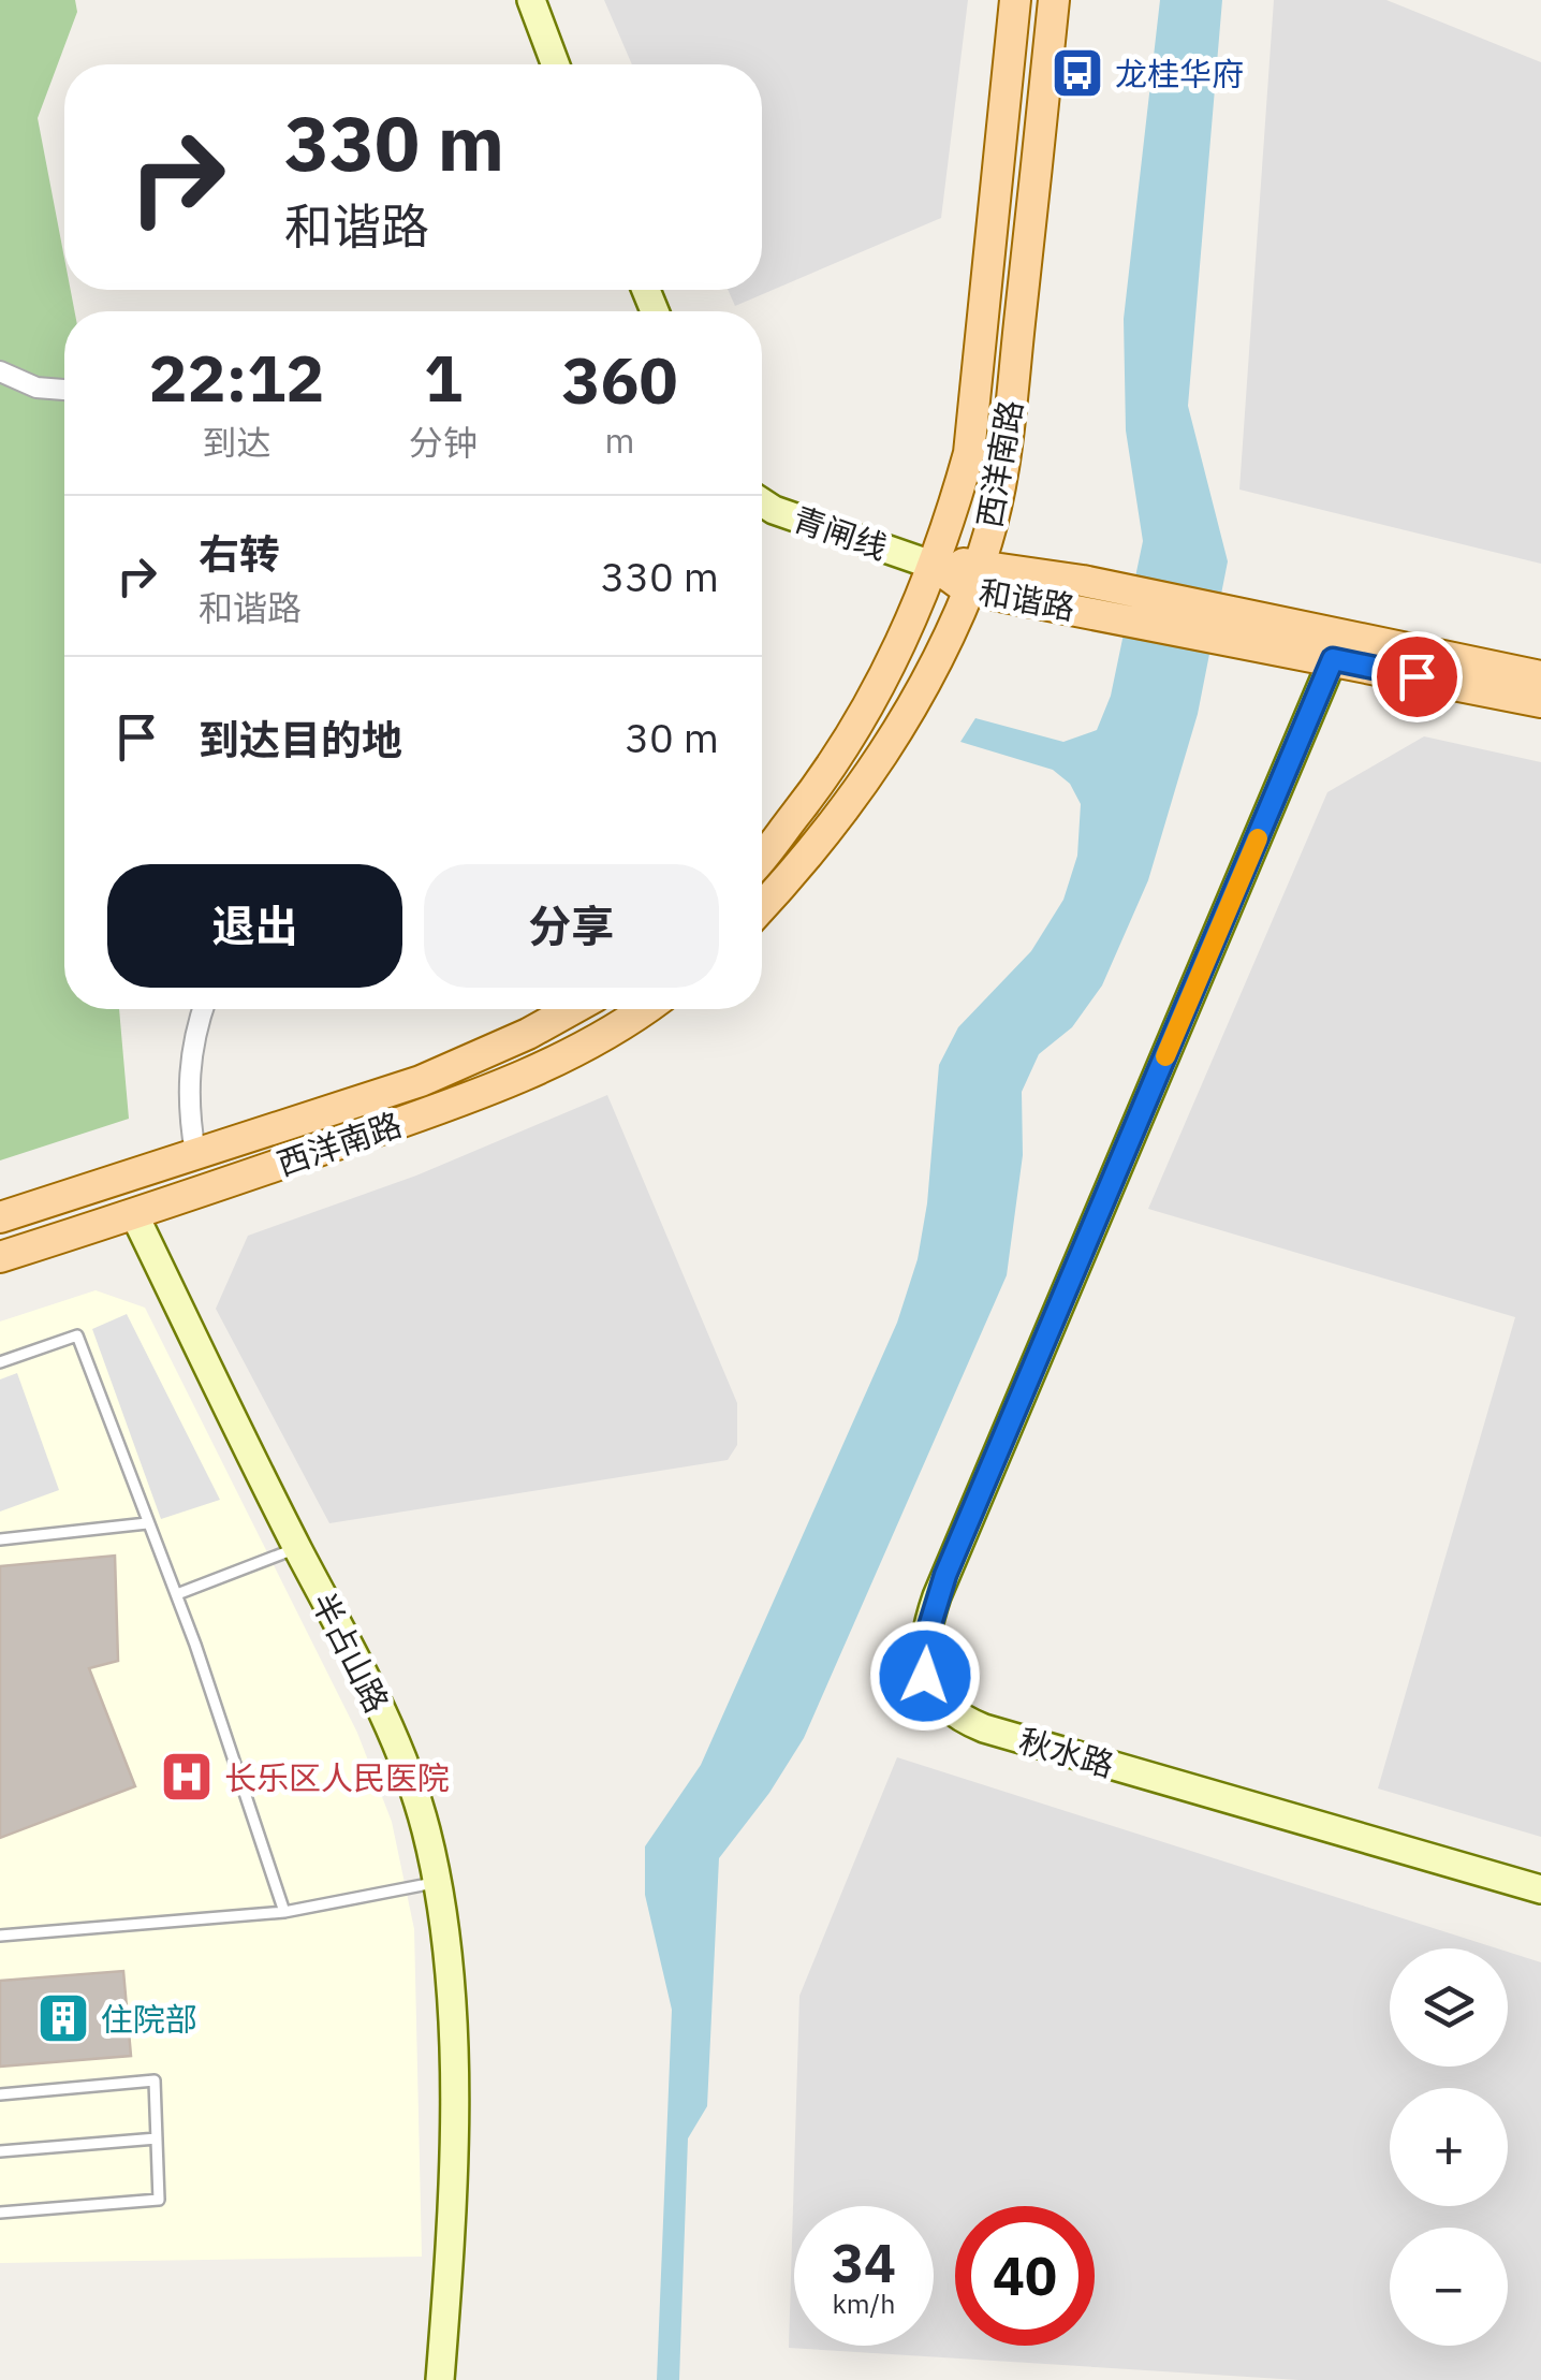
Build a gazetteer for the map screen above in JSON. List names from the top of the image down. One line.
{"streets":{"main road":["西洋南路","和谐路"],"street":["青闸线","半占山路","秋水路"]},"crossings":[["西洋南路","青闸线"],["西洋南路","和谐路"],["西洋南路","半占山路"],["青闸线","和谐路"],["和谐路","秋水路"]],"places":{"bus stop":["龙桂华府"],"hospital":["长乐区人民医院"],"building":["住院部"]},"page":{"turn":["330 m","和谐路"],"eta":["22:12","到达","1","分钟","360","m"],"list":[{"name":"右转","note":"和谐路","value":"330 m"},{"name":"到达目的地","value":"30 m"}],"buttons":["退出","分享"],"map_buttons":["+","−"],"speed":"34 km/h","limit":"40"}}
